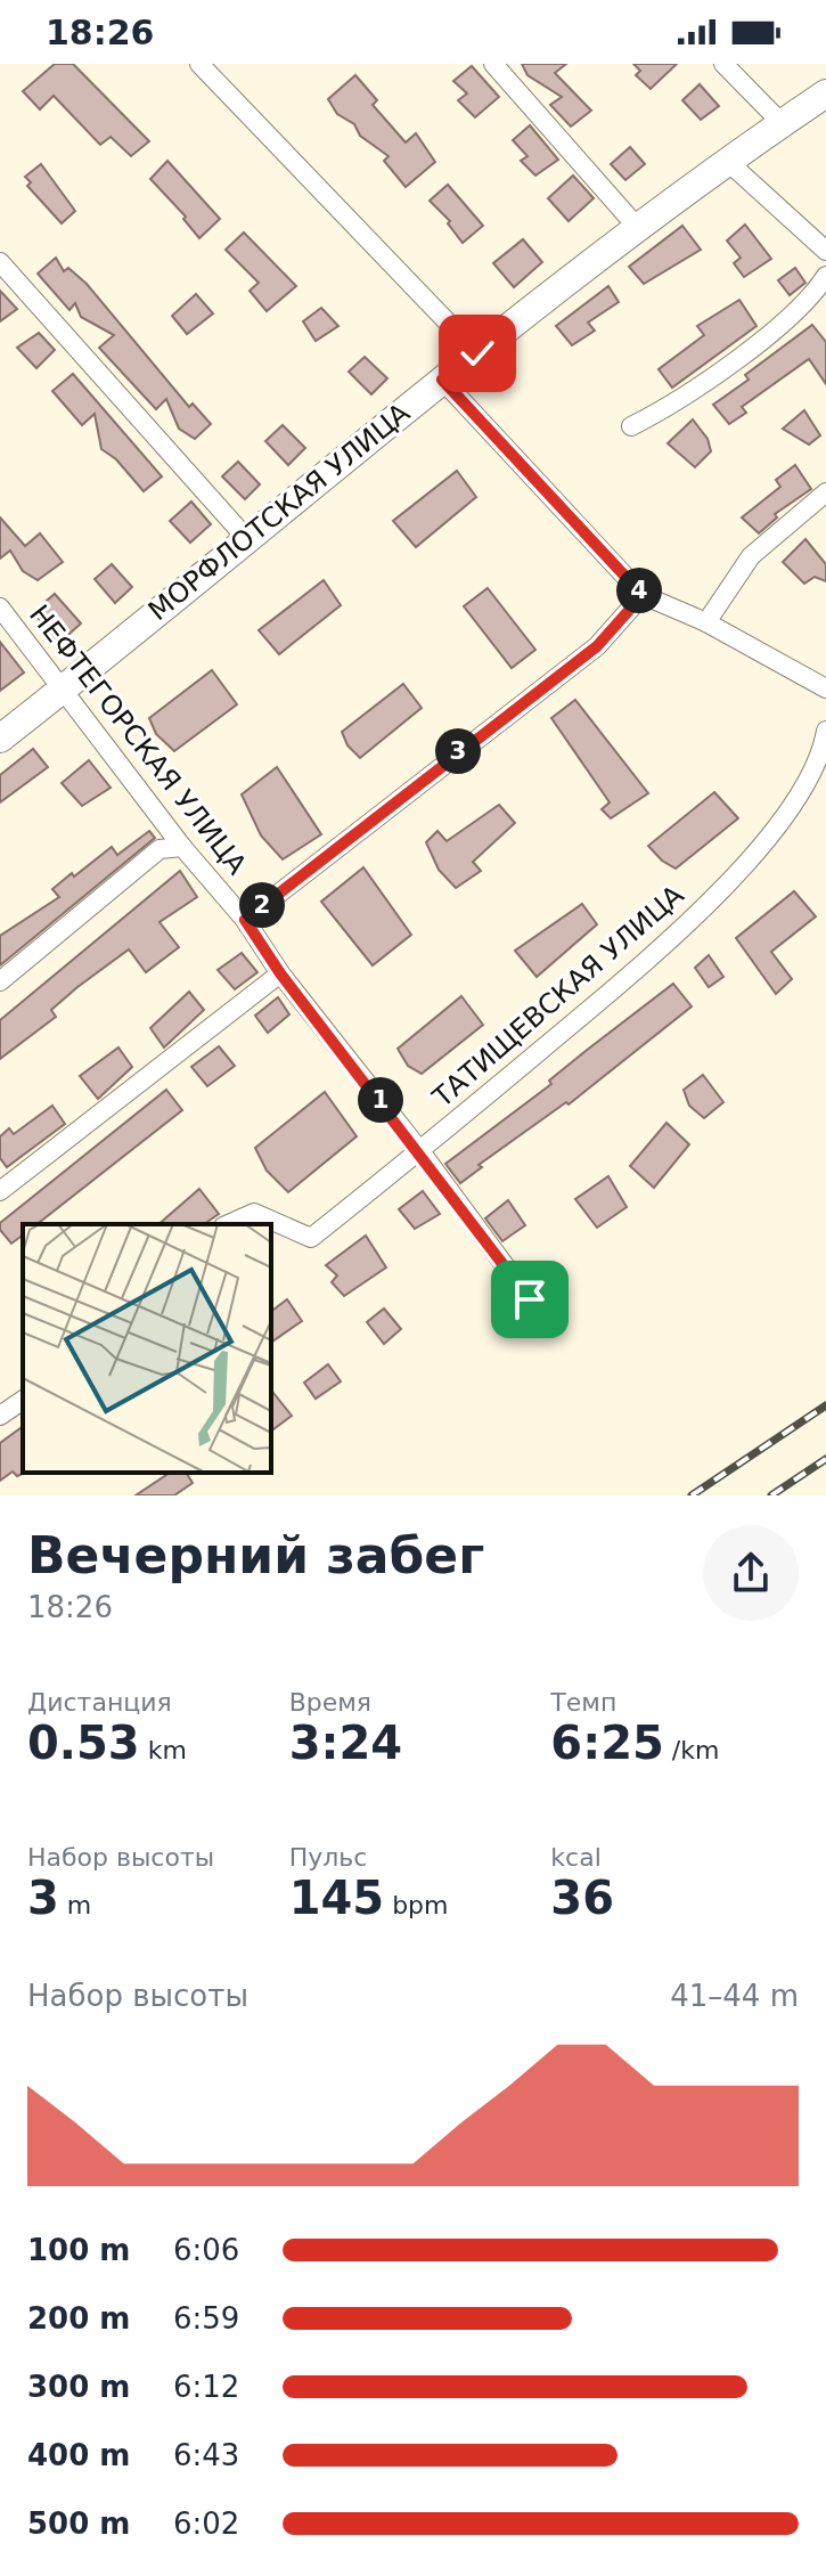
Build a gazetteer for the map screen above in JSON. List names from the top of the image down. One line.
{"streets":{"street":["МОРФЛОТСКАЯ УЛИЦА","НЕФТЕГОРСКАЯ УЛИЦА","ТАТИЩЕВСКАЯ УЛИЦА"]},"crossings":[["МОРФЛОТСКАЯ УЛИЦА","НЕФТЕГОРСКАЯ УЛИЦА"],["НЕФТЕГОРСКАЯ УЛИЦА","ТАТИЩЕВСКАЯ УЛИЦА"]],"page":{"status":"18:26","pins":["4","3","2","1"],"heading":["Вечерний забег","18:26"],"stats":[["Дистанция","0.53 km"],["Время","3:24"],["Темп","6:25 /km"],["Набор высоты","3 m"],["Пульс","145 bpm"],["kcal","36"]],"chart":["Набор высоты","41–44 m"],"list":[{"name":"100 m","note":"6:06"},{"name":"200 m","note":"6:59"},{"name":"300 m","note":"6:12"},{"name":"400 m","note":"6:43"},{"name":"500 m","note":"6:02"}]}}
